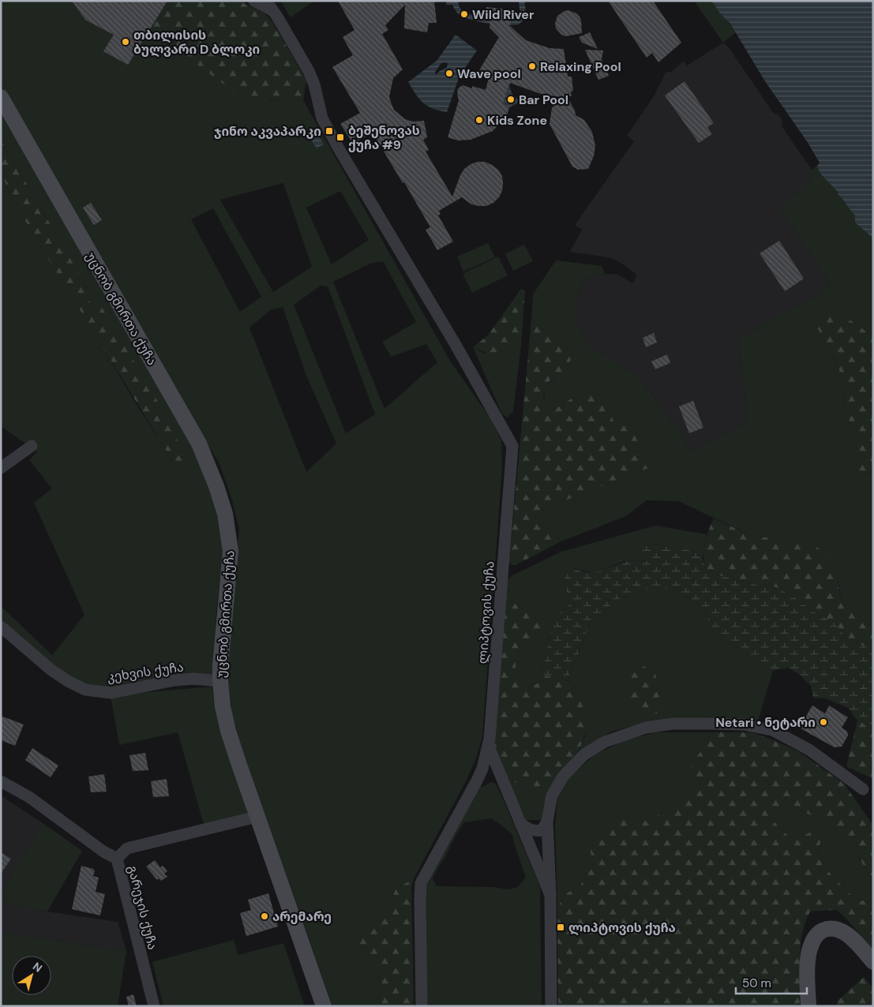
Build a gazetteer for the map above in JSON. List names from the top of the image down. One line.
{"streets":{"main road":["უცნობ გმირთა ქუჩა"],"street":["ლიპტოვის ქუჩა","კეხვის ქუჩა","გარეჯის ქუჩა"]},"crossings":[["უცნობ გმირთა ქუჩა","კეხვის ქუჩა"]],"places":{"other":["Wild River","თბილისის ბულვარი D ბლოკი","Relaxing Pool","Wave pool","Bar Pool","Kids Zone","Netari • ნეტარი","არემარე"],"transit":["ჯინო აკვაპარკი","ბეშენოვას ქუჩა #9","ლიპტოვის ქუჩა"]},"scale_bar":"50 m","north":"top right"}
